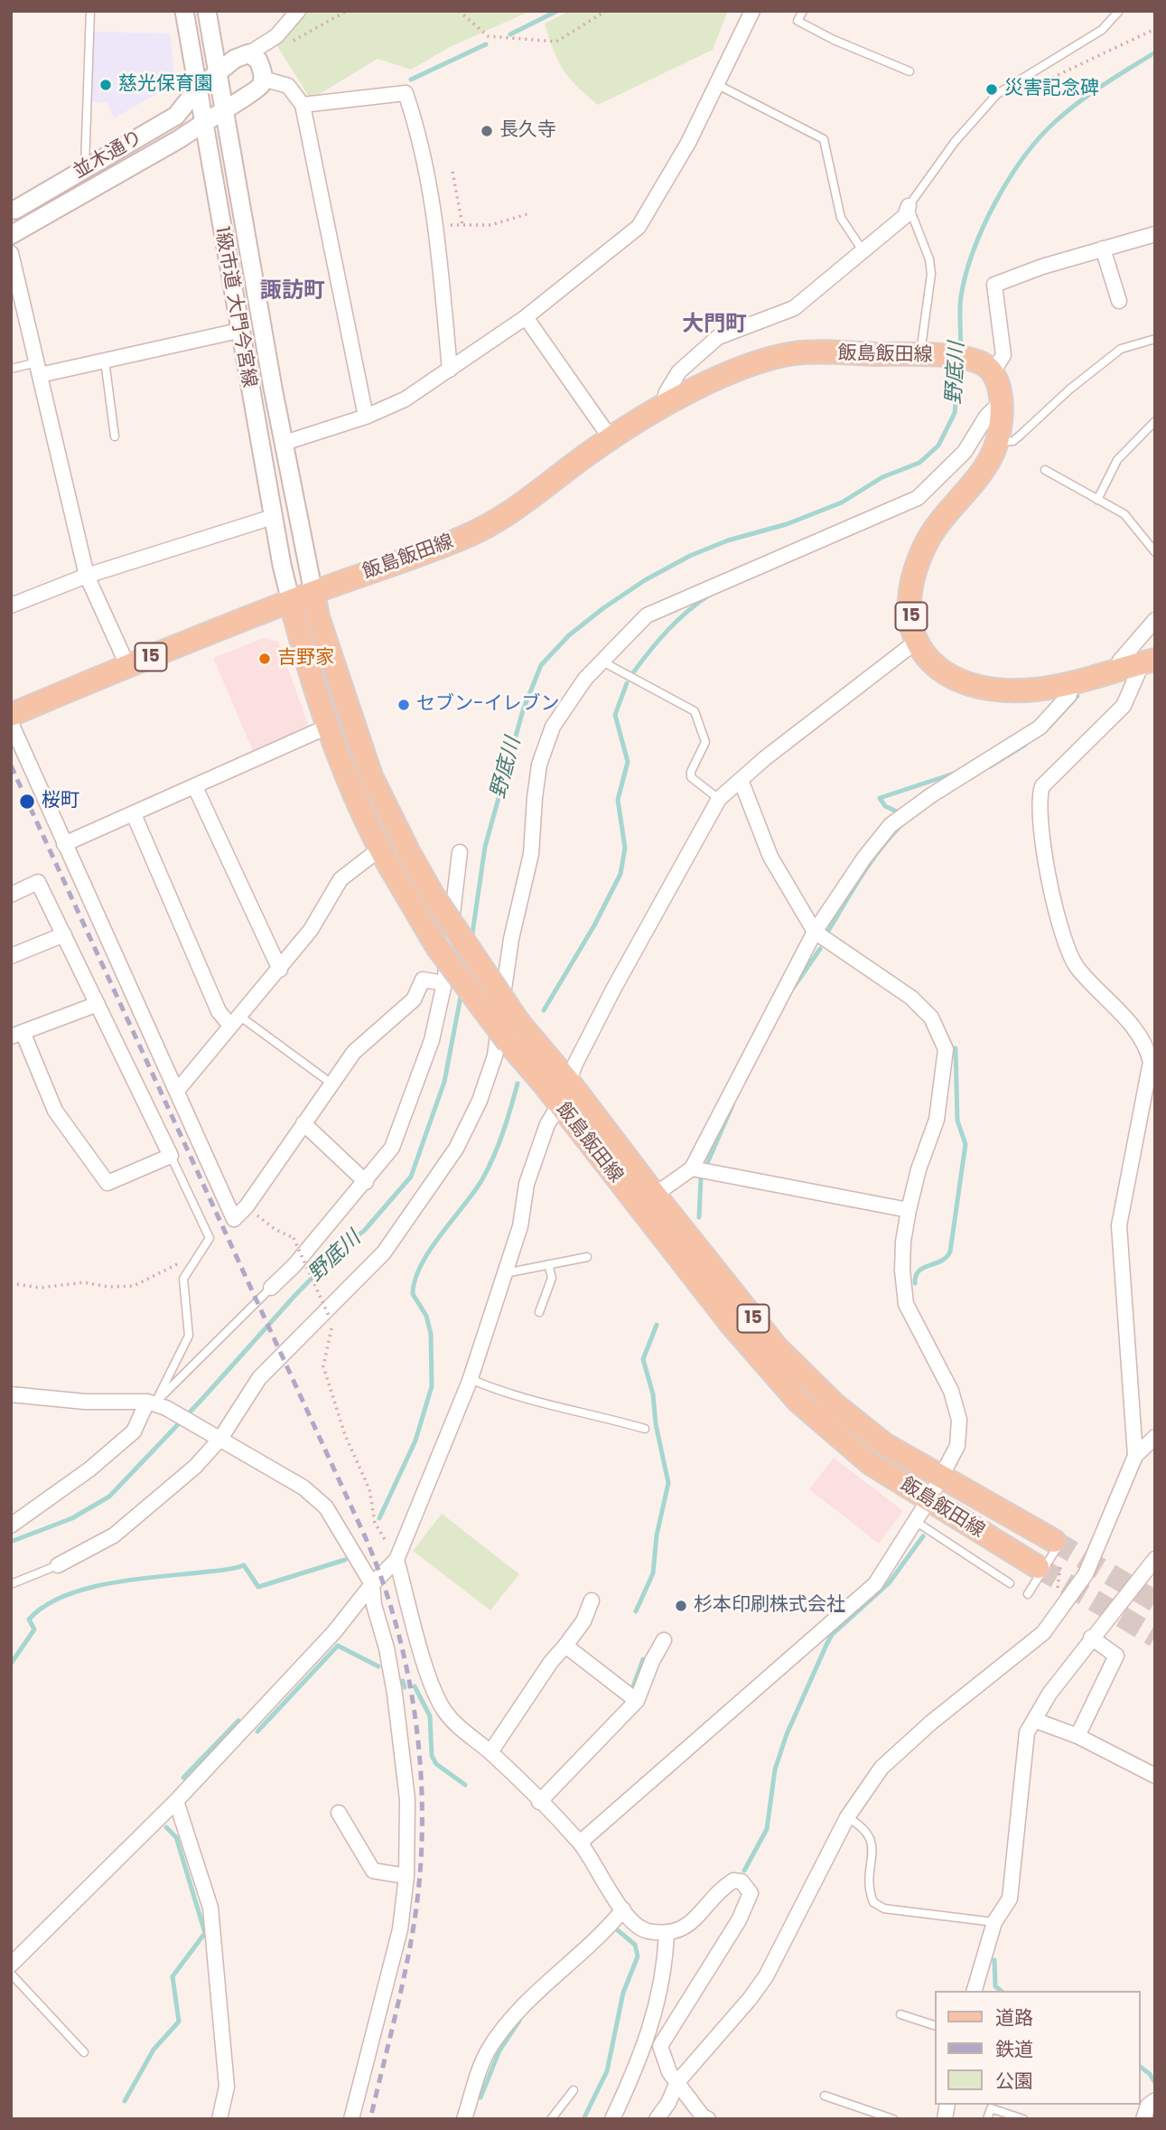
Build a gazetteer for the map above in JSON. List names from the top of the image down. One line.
{"streets":{"main road":["飯島飯田線","15"],"street":["並木通り","1級市道 大門今宮線"]},"crossings":[["並木通り","1級市道 大門今宮線"],["1級市道 大門今宮線","飯島飯田線"],["飯島飯田線","15"]],"districts":["諏訪町","大門町"],"water":["野底川"],"places":["慈光保育園","災害記念碑","長久寺","吉野家","セブン-イレブン","桜町","杉本印刷株式会社"],"legend":["道路","鉄道","公園"]}
